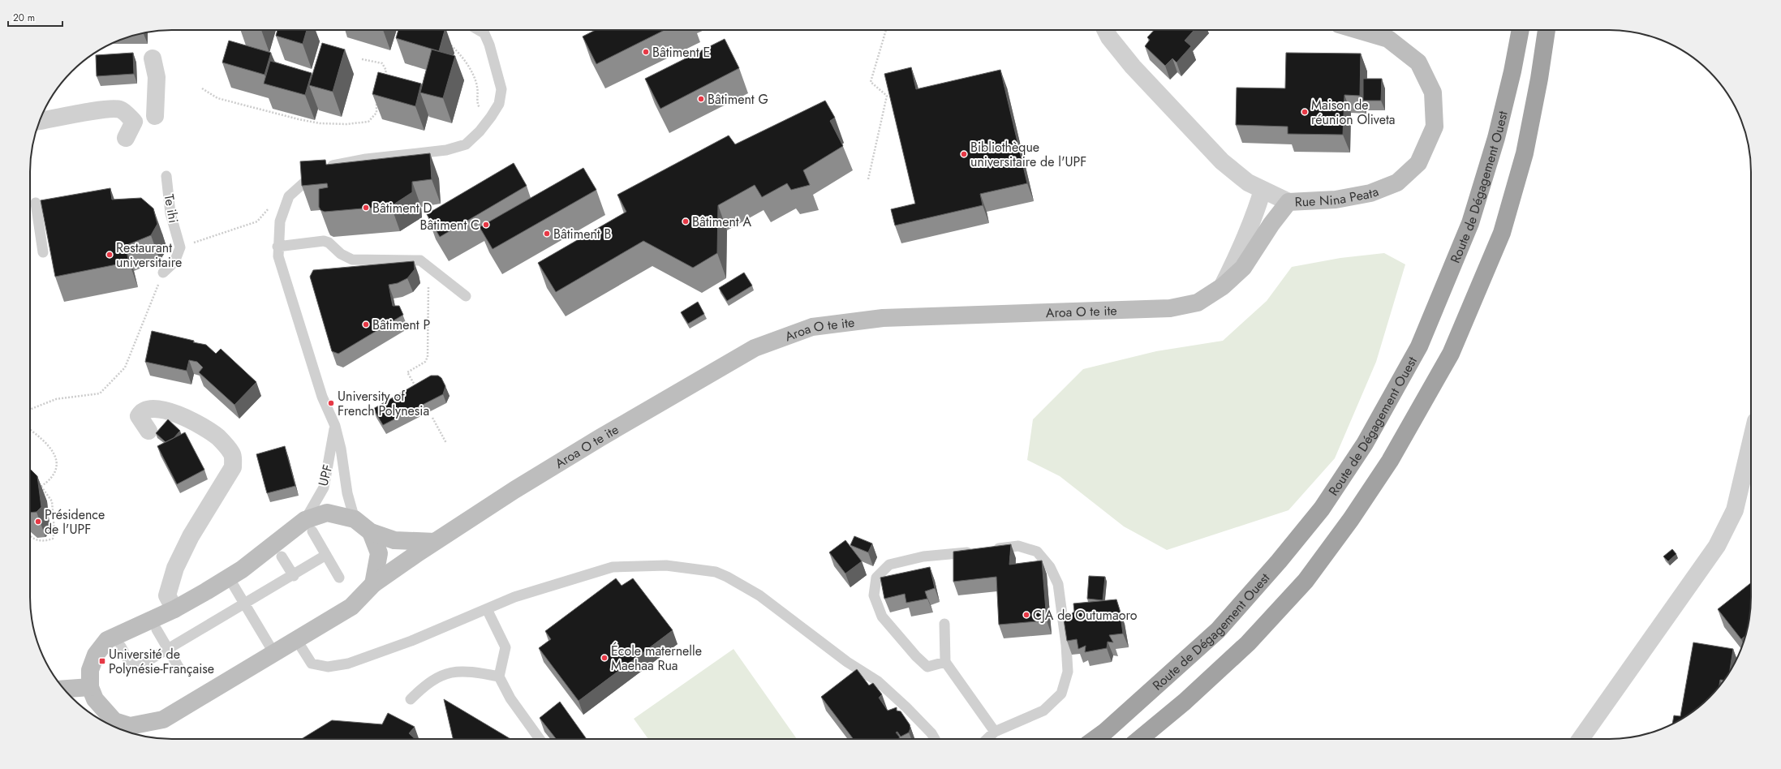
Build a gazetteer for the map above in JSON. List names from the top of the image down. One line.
{"streets":{"highway":["Route de Dégagement Ouest"],"main road":["Rue Nina Peata","Aroa O te ite"],"lane":["Te ihi","UPF"]},"crossings":[["Rue Nina Peata","Aroa O te ite"]],"places":{"other":["Bâtiment E","Bâtiment G","Maison de réunion Oliveta","Bibliothèque universitaire de l'UPF","Bâtiment D","Bâtiment A","Bâtiment C","Bâtiment B","Restaurant universitaire","Bâtiment P","University of French Polynesia","Présidence de l'UPF","CJA de Outumaoro","École maternelle Maehaa Rua"],"transit":["Université de Polynésie-Française"]},"scale_bar":"20 m"}
